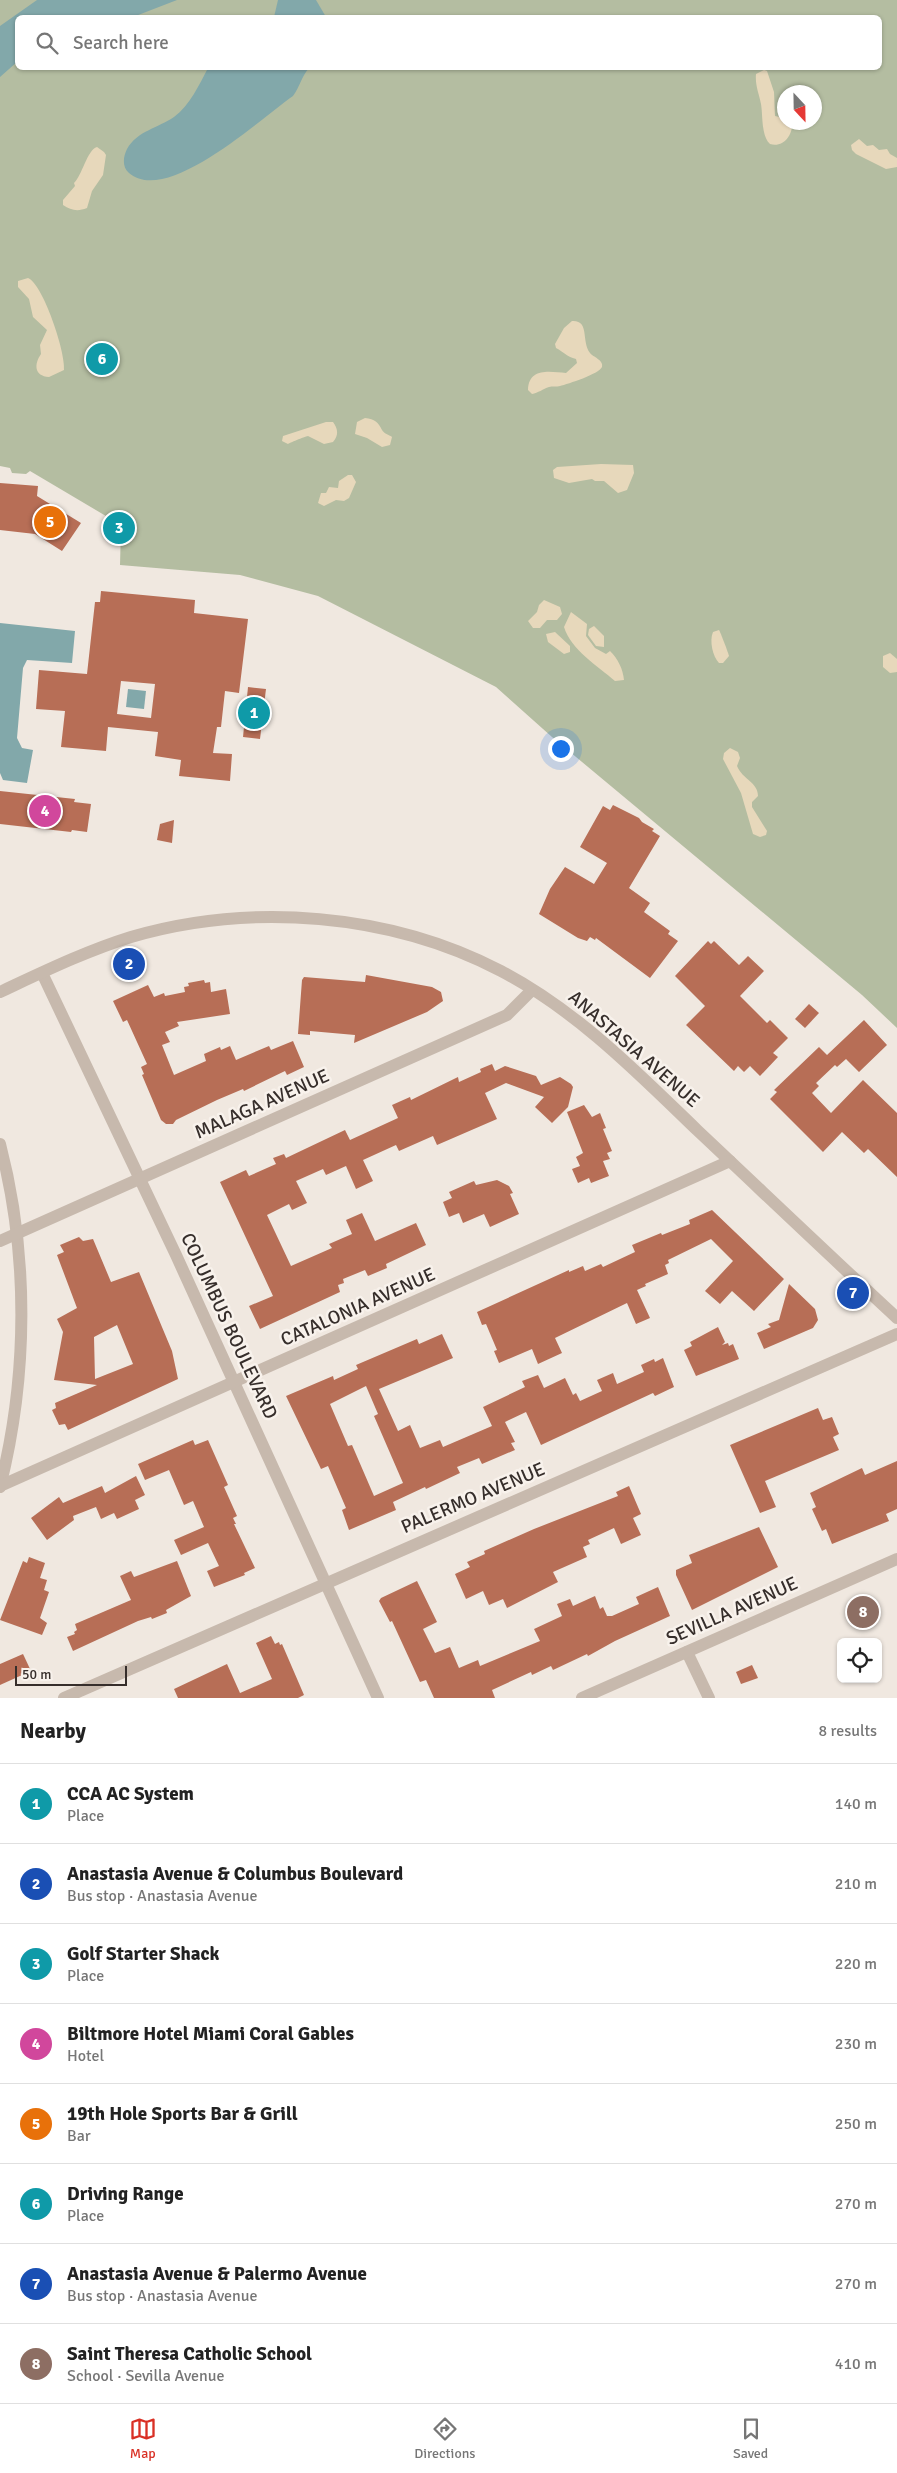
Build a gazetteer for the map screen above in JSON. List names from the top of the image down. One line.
{"streets":{"street":["ANASTASIA AVENUE","MALAGA AVENUE","CATALONIA AVENUE","COLUMBUS BOULEVARD","PALERMO AVENUE","SEVILLA AVENUE"]},"crossings":[["ANASTASIA AVENUE","MALAGA AVENUE"],["ANASTASIA AVENUE","CATALONIA AVENUE"],["ANASTASIA AVENUE","COLUMBUS BOULEVARD"],["MALAGA AVENUE","COLUMBUS BOULEVARD"],["CATALONIA AVENUE","COLUMBUS BOULEVARD"],["COLUMBUS BOULEVARD","PALERMO AVENUE"]],"scale_bar":"50 m","north":"bottom","page":{"search":"Search here","pins":["6","5","3","1","4","2","7","8"],"scale":"50 m","heading":["Nearby","8 results"],"list":[{"mark":"1","name":"CCA AC System","note":"Place","value":"140 m"},{"mark":"2","name":"Anastasia Avenue & Columbus Boulevard","note":"Bus stop · Anastasia Avenue","value":"210 m"},{"mark":"3","name":"Golf Starter Shack","note":"Place","value":"220 m"},{"mark":"4","name":"Biltmore Hotel Miami Coral Gables","note":"Hotel","value":"230 m"},{"mark":"5","name":"19th Hole Sports Bar & Grill","note":"Bar","value":"250 m"},{"mark":"6","name":"Driving Range","note":"Place","value":"270 m"},{"mark":"7","name":"Anastasia Avenue & Palermo Avenue","note":"Bus stop · Anastasia Avenue","value":"270 m"},{"mark":"8","name":"Saint Theresa Catholic School","note":"School · Sevilla Avenue","value":"410 m"}],"nav":["Map","Directions","Saved"]}}
